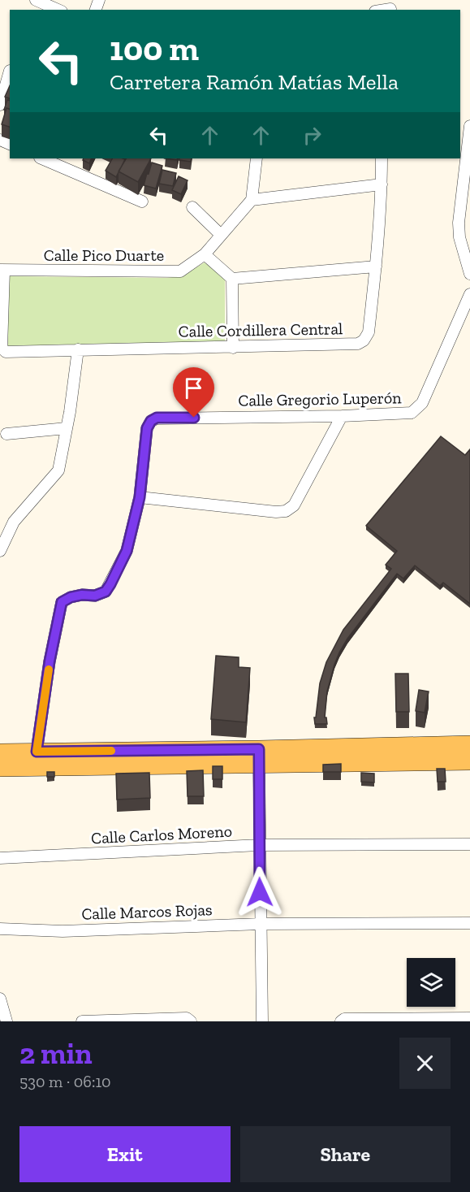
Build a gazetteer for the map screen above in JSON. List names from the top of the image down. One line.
{"streets":{"street":["Calle Pico Duarte","Calle Cordillera Central","Calle Gregorio Luperón","Calle Carlos Moreno","Calle Marcos Rojas"]},"crossings":[["Calle Pico Duarte","Calle Cordillera Central"]],"page":{"turn":["100 m","Carretera Ramón Matías Mella"],"heading":["2 min","530 m · 06:10"],"buttons":["Exit","Share"]}}
